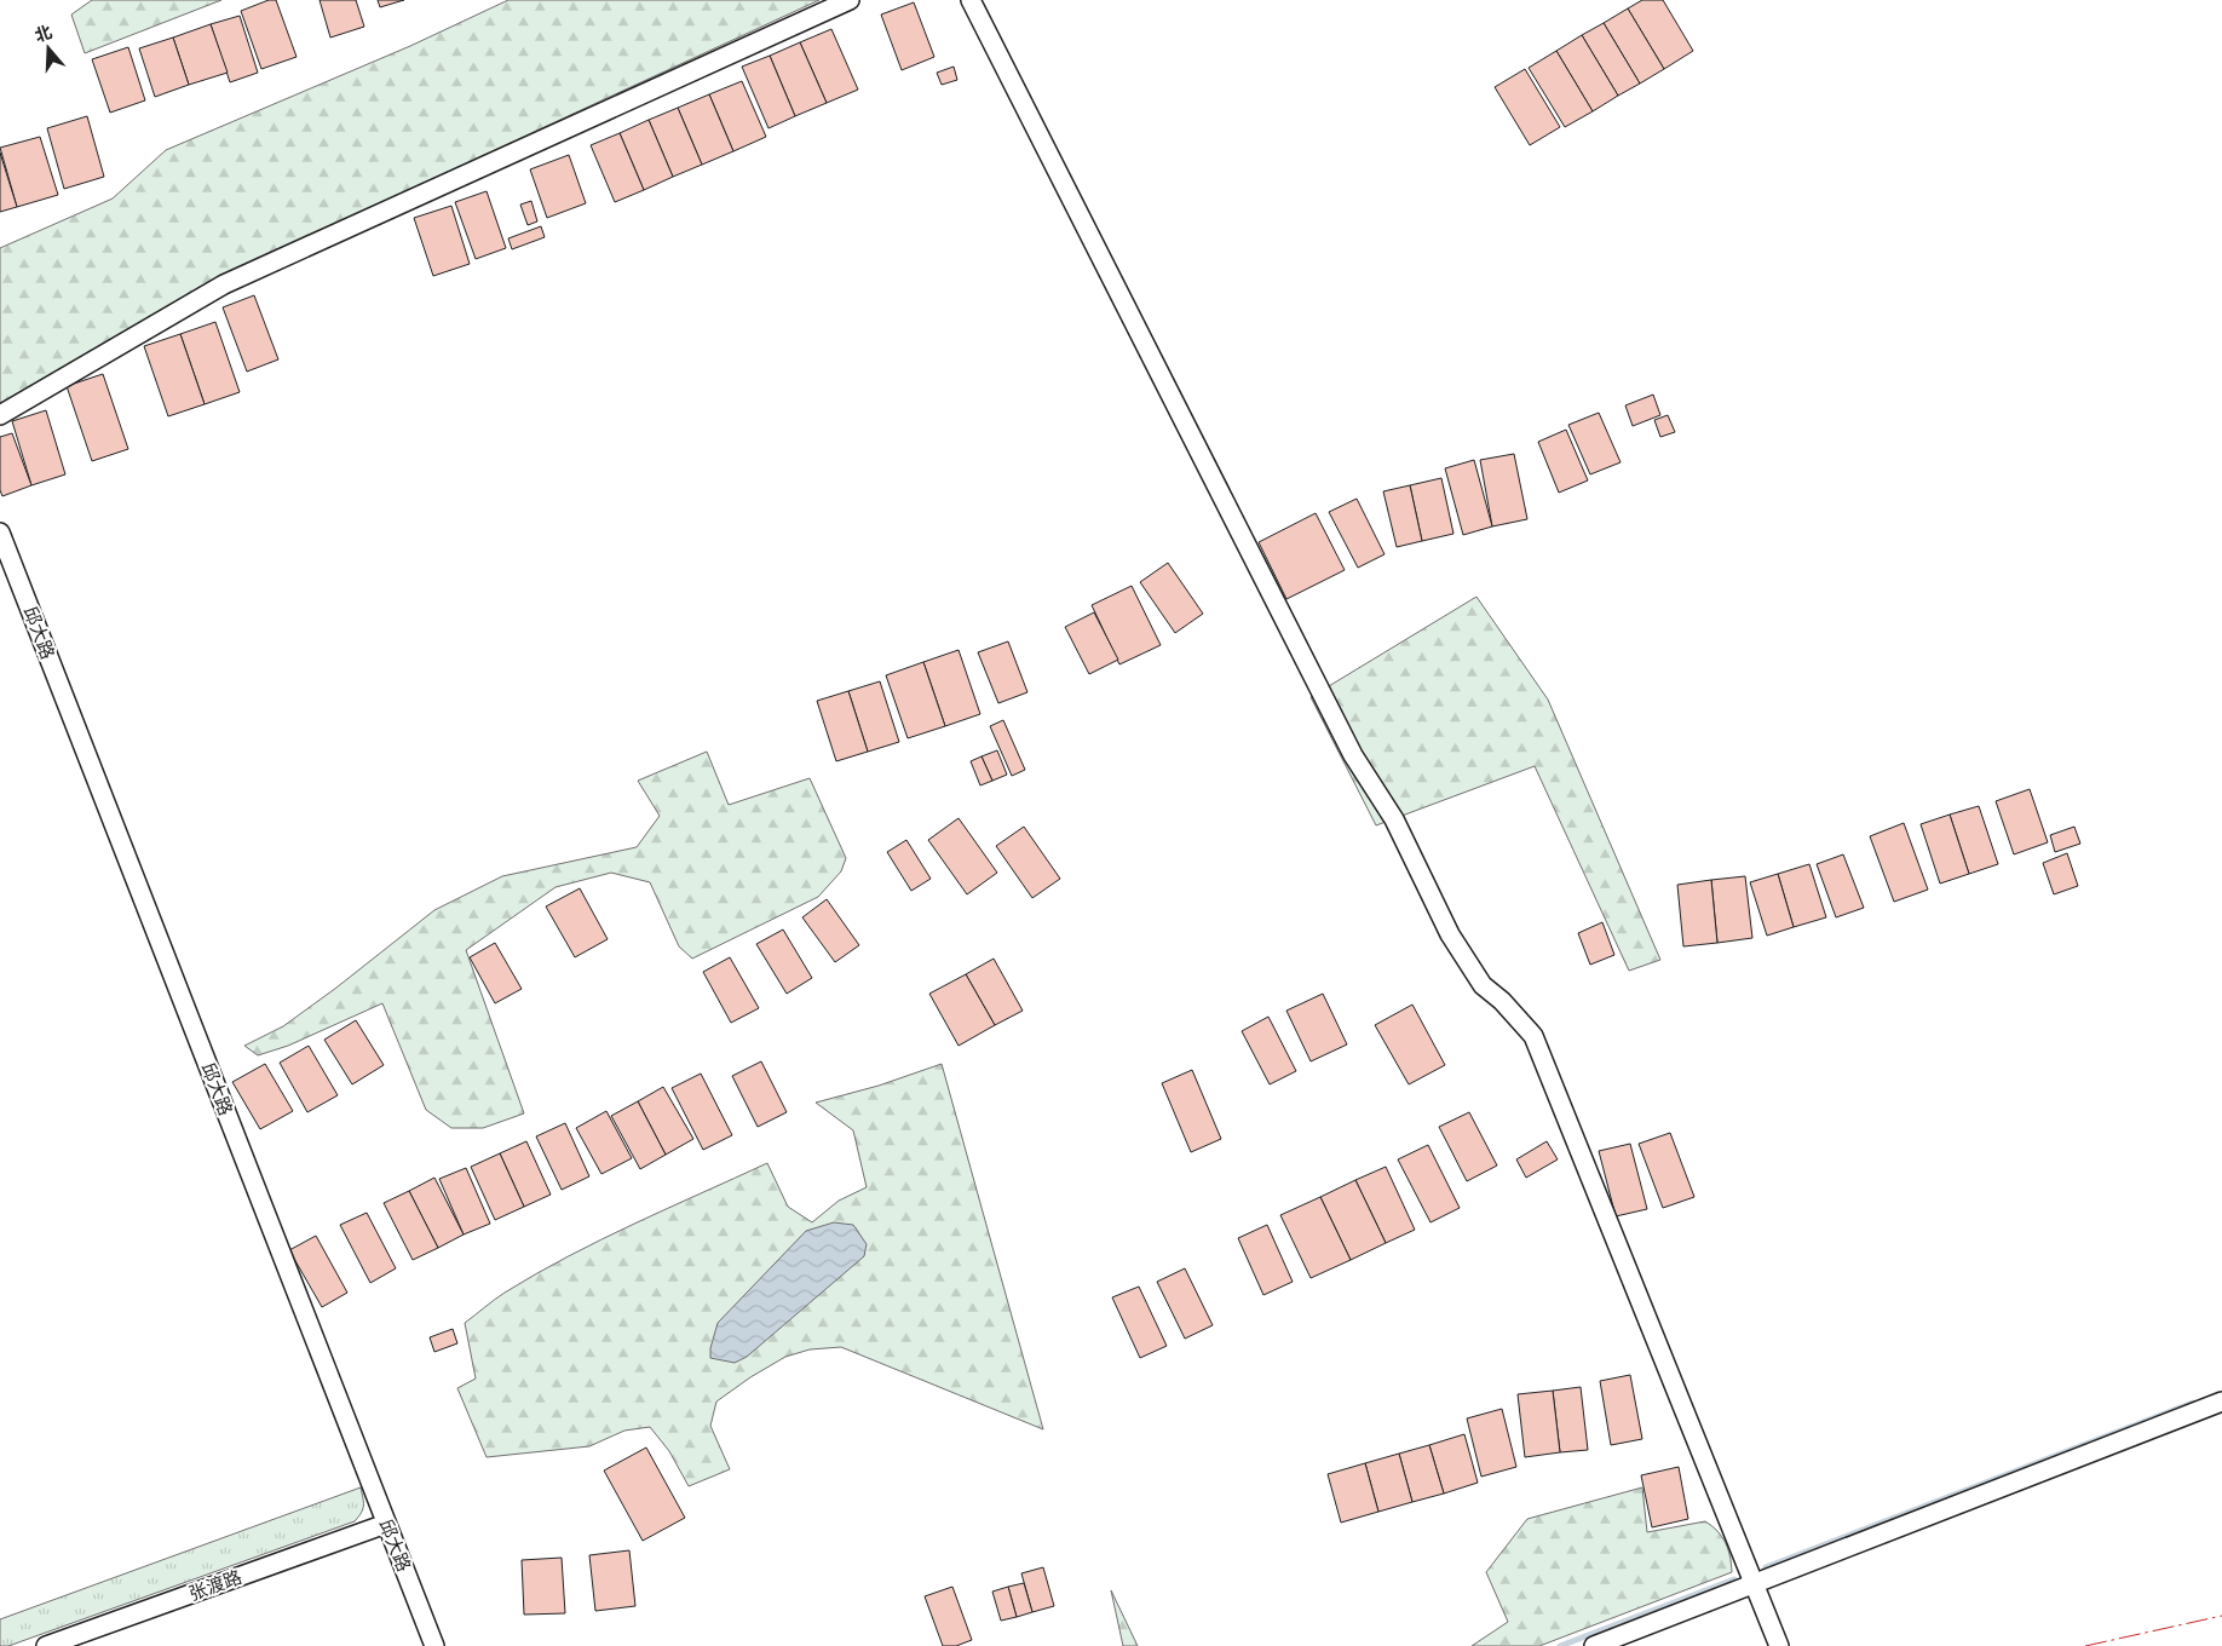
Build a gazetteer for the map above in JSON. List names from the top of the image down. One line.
{"streets":{"street":["邱大路","张渡路"]},"crossings":[["邱大路","张渡路"]],"north":"top"}
